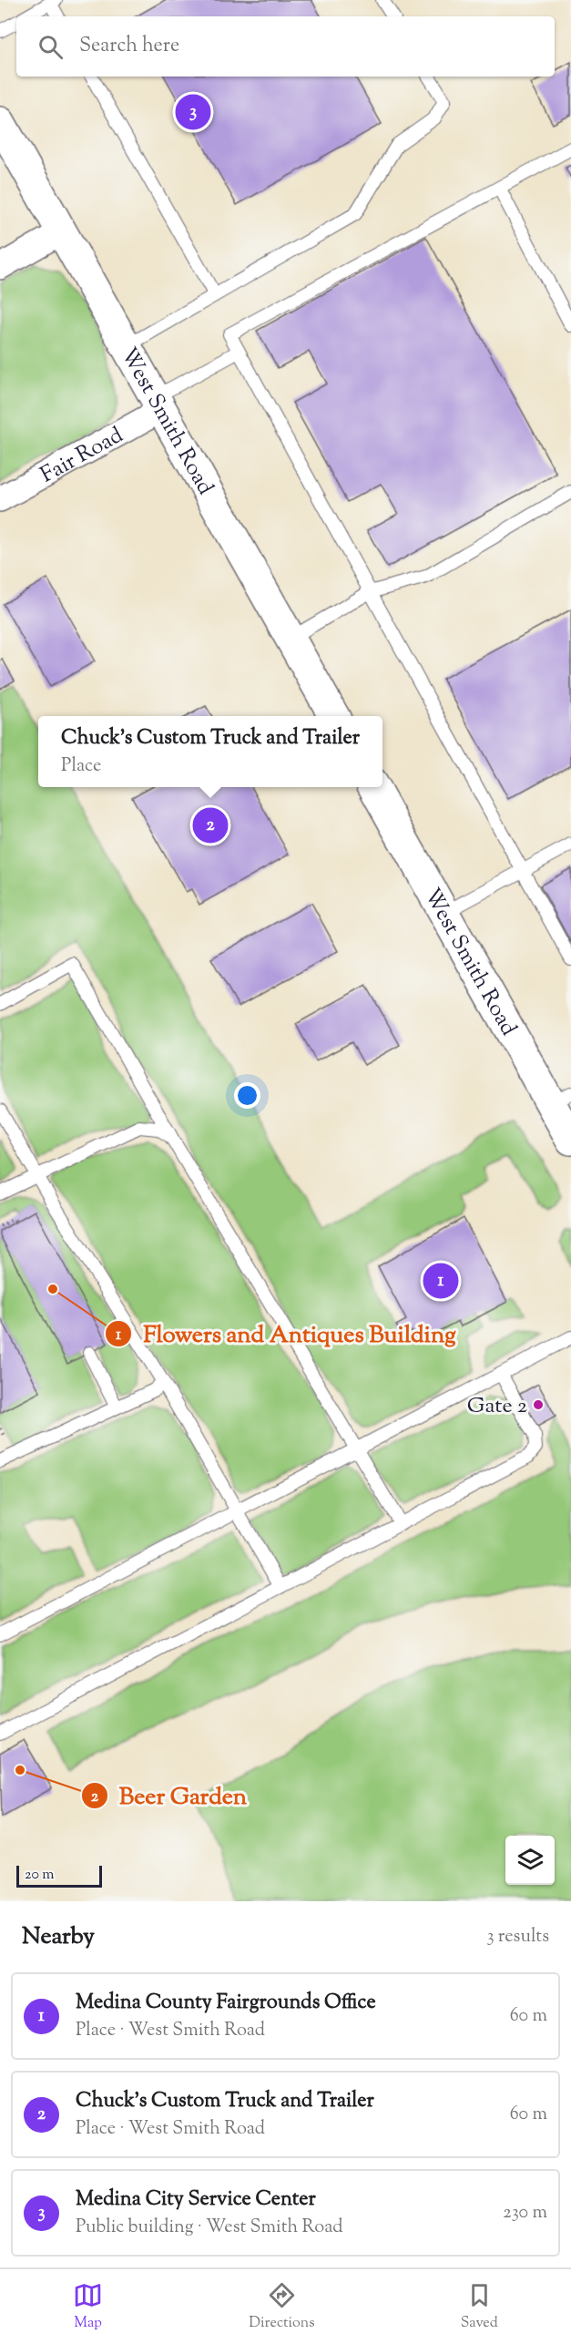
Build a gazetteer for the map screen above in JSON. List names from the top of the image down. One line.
{"streets":{"street":["West Smith Road","Fair Road"]},"crossings":[["West Smith Road","Fair Road"]],"places":["Flowers and Antiques Building","Gate 2","Beer Garden"],"scale_bar":"20 m","page":{"search":"Search here","pins":["3","2","1"],"popup":["Chuck's Custom Truck and Trailer","Place"],"scale":"20 m","heading":["Nearby","3 results"],"list":[{"mark":"1","name":"Medina County Fairgrounds Office","note":"Place · West Smith Road","value":"60 m"},{"mark":"2","name":"Chuck's Custom Truck and Trailer","note":"Place · West Smith Road","value":"60 m"},{"mark":"3","name":"Medina City Service Center","note":"Public building · West Smith Road","value":"230 m"}],"nav":["Map","Directions","Saved"]}}
